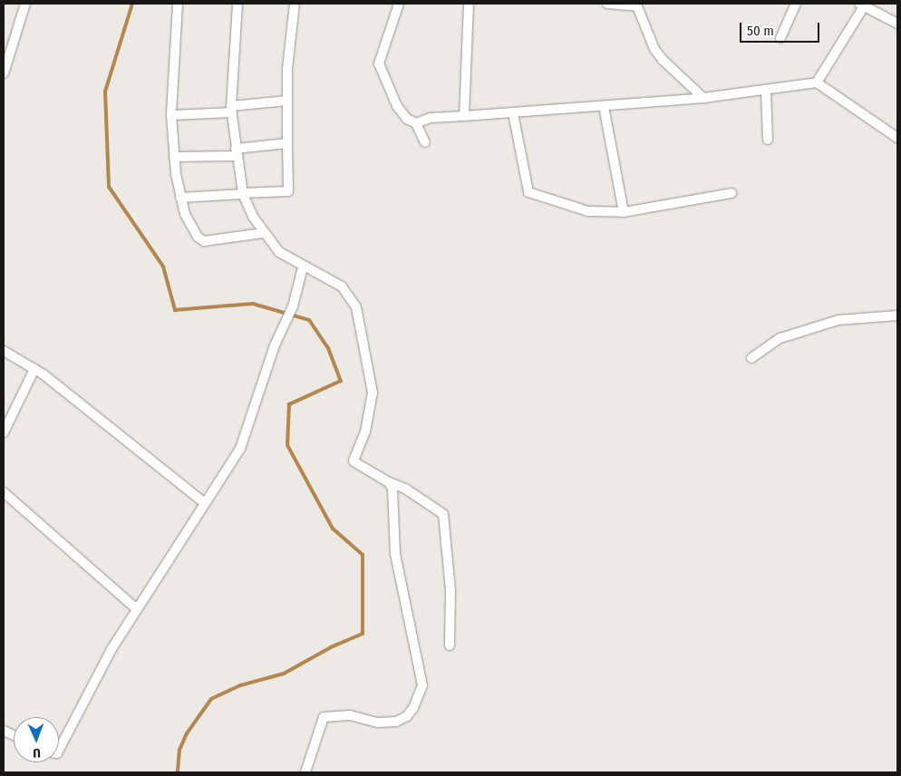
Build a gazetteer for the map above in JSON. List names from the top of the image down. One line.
{"scale_bar":"50 m","north":"bottom"}
